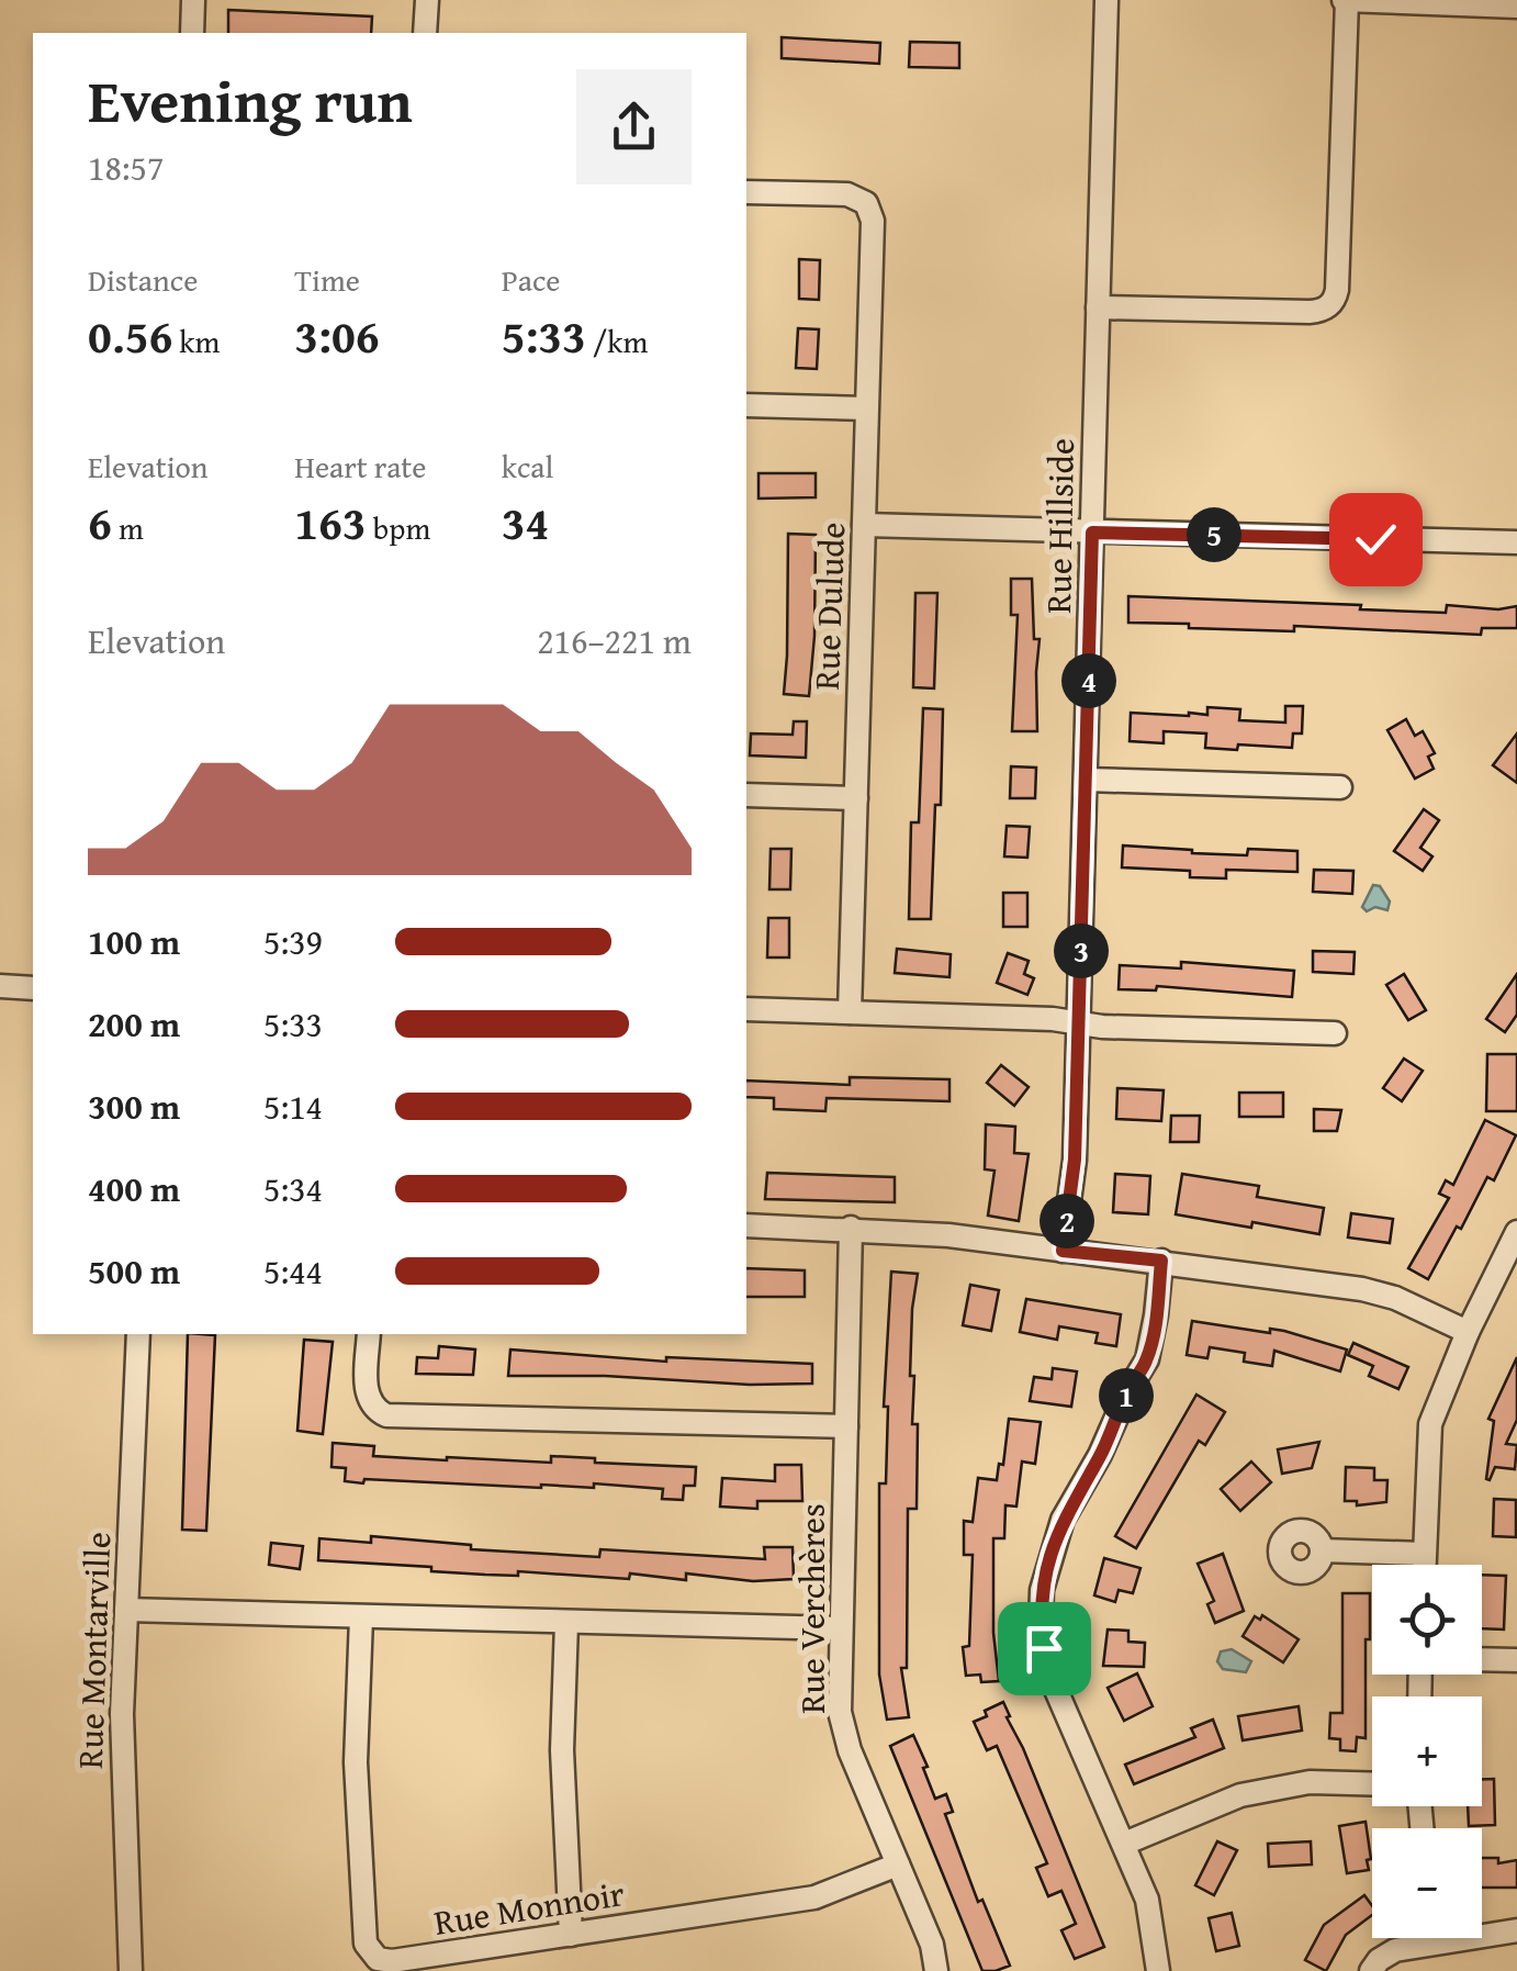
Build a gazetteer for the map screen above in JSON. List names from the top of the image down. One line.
{"streets":{"street":["Rue Hillside","Rue Dulude","Rue Verchères","Rue Montarville","Rue Monnoir"]},"crossings":[["Rue Verchères","Rue Monnoir"]],"page":{"heading":["Evening run","18:57"],"stats":[["Distance","0.56 km"],["Time","3:06"],["Pace","5:33 /km"],["Elevation","6 m"],["Heart rate","163 bpm"],["kcal","34"]],"pins":["5","4","3","2","1"],"chart":["Elevation","216–221 m"],"list":[{"name":"100 m","note":"5:39"},{"name":"200 m","note":"5:33"},{"name":"300 m","note":"5:14"},{"name":"400 m","note":"5:34"},{"name":"500 m","note":"5:44"}],"map_buttons":["+","−"]}}
